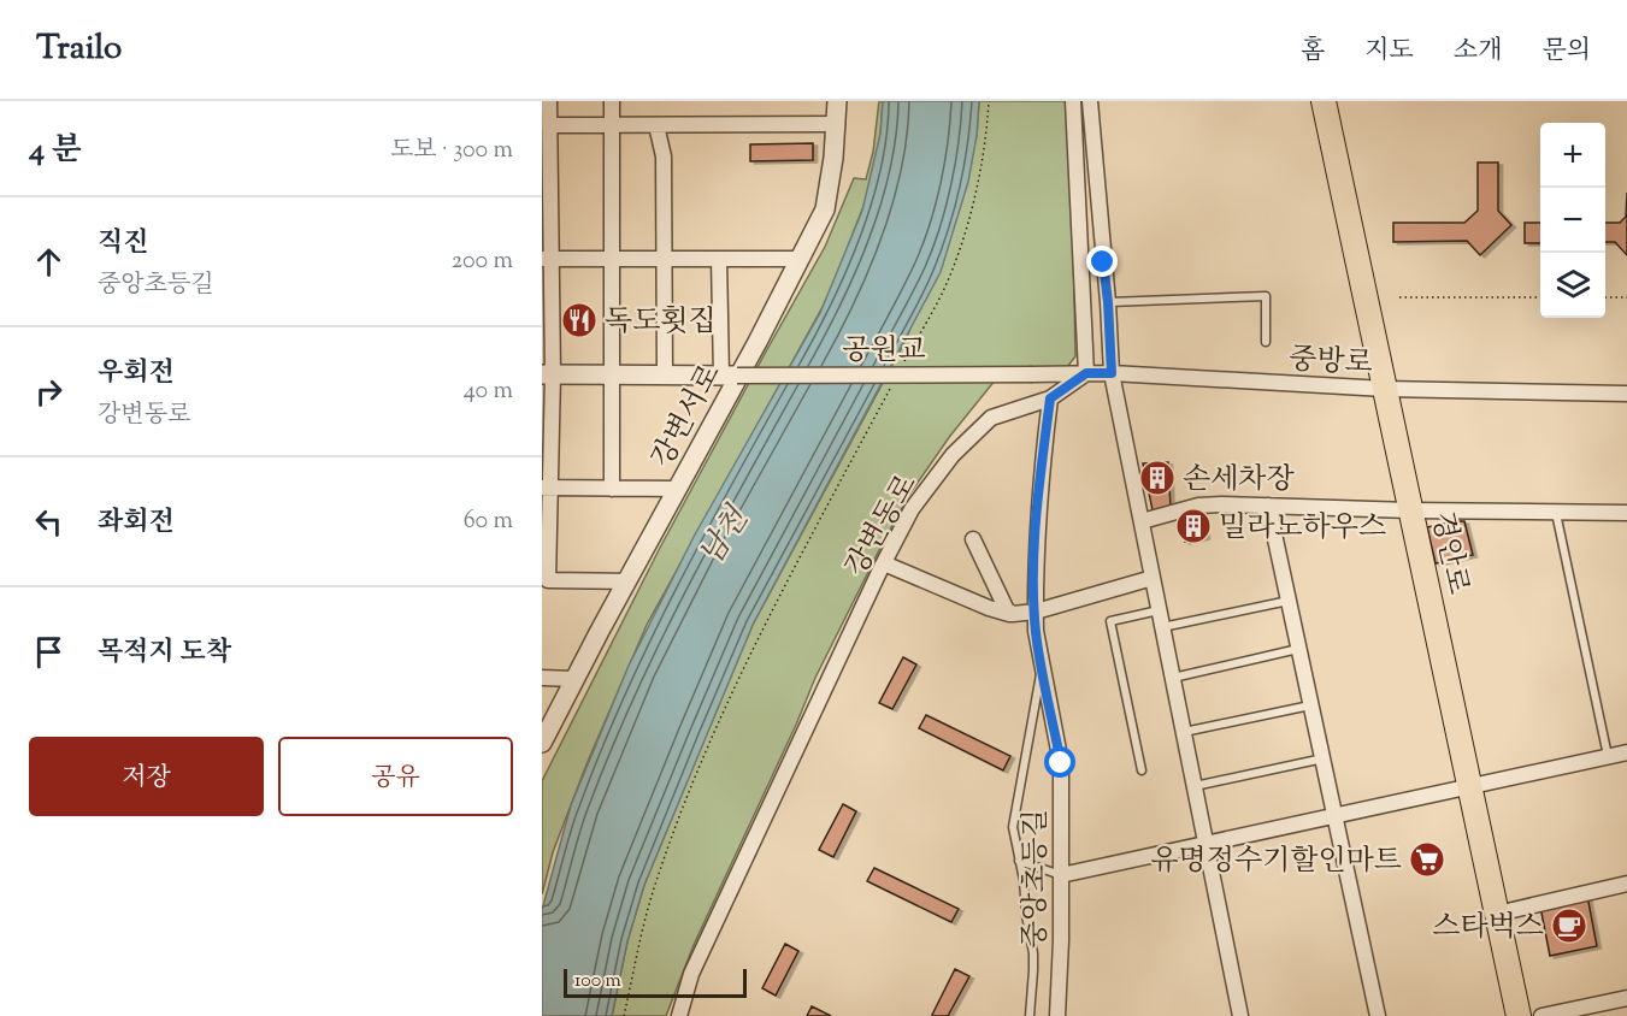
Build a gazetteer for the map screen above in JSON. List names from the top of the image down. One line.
{"streets":{"main road":["경안로"],"street":["공원교","중방로","강변서로","강변동로","중앙초등길"]},"crossings":[["공원교","중방로"],["공원교","강변서로"],["중방로","강변동로"],["중방로","경안로"],["강변동로","중앙초등길"]],"water":["남천"],"places":{"restaurant":["독도횟집"],"building":["손세차장","밀라노하우스"],"supermarket":["유명정수기할인마트"],"cafe":["스타벅스"]},"scale_bar":"100 m","page":{"header":"Trailo","nav":["홈","지도","소개","문의"],"heading":["4 분","도보 · 300 m"],"map_buttons":["+","−"],"list":[["직진","중앙초등길","200 m"],["우회전","강변동로","40 m"],["좌회전","60 m"],"목적지 도착"],"buttons":["저장","공유"],"scale":"100 m"}}
